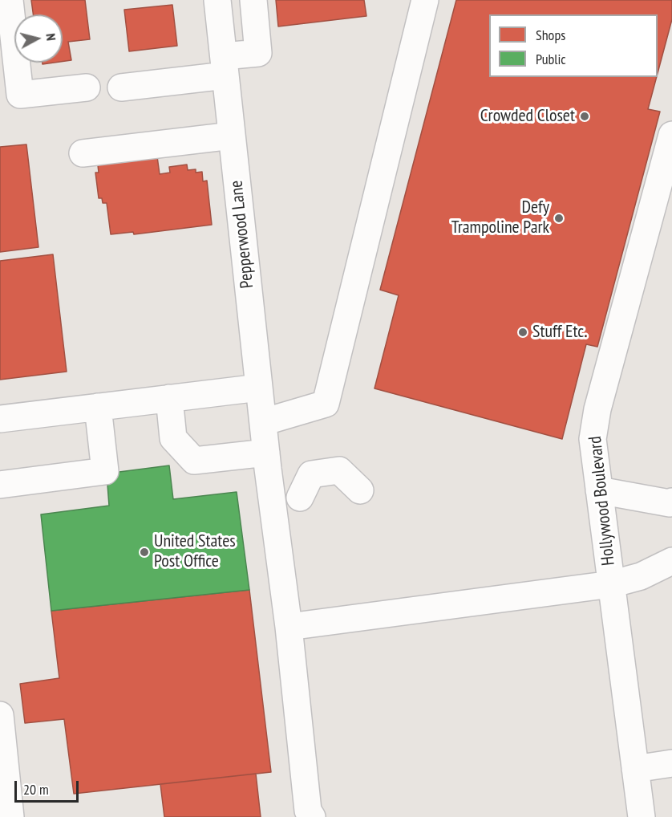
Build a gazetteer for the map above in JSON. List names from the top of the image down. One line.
{"streets":{"street":["Pepperwood Lane","Hollywood Boulevard"]},"places":["Crowded Closet","Defy Trampoline Park","Stuff Etc.","United States Post Office"],"legend":["Shops","Public"],"scale_bar":"20 m","north":"right"}
